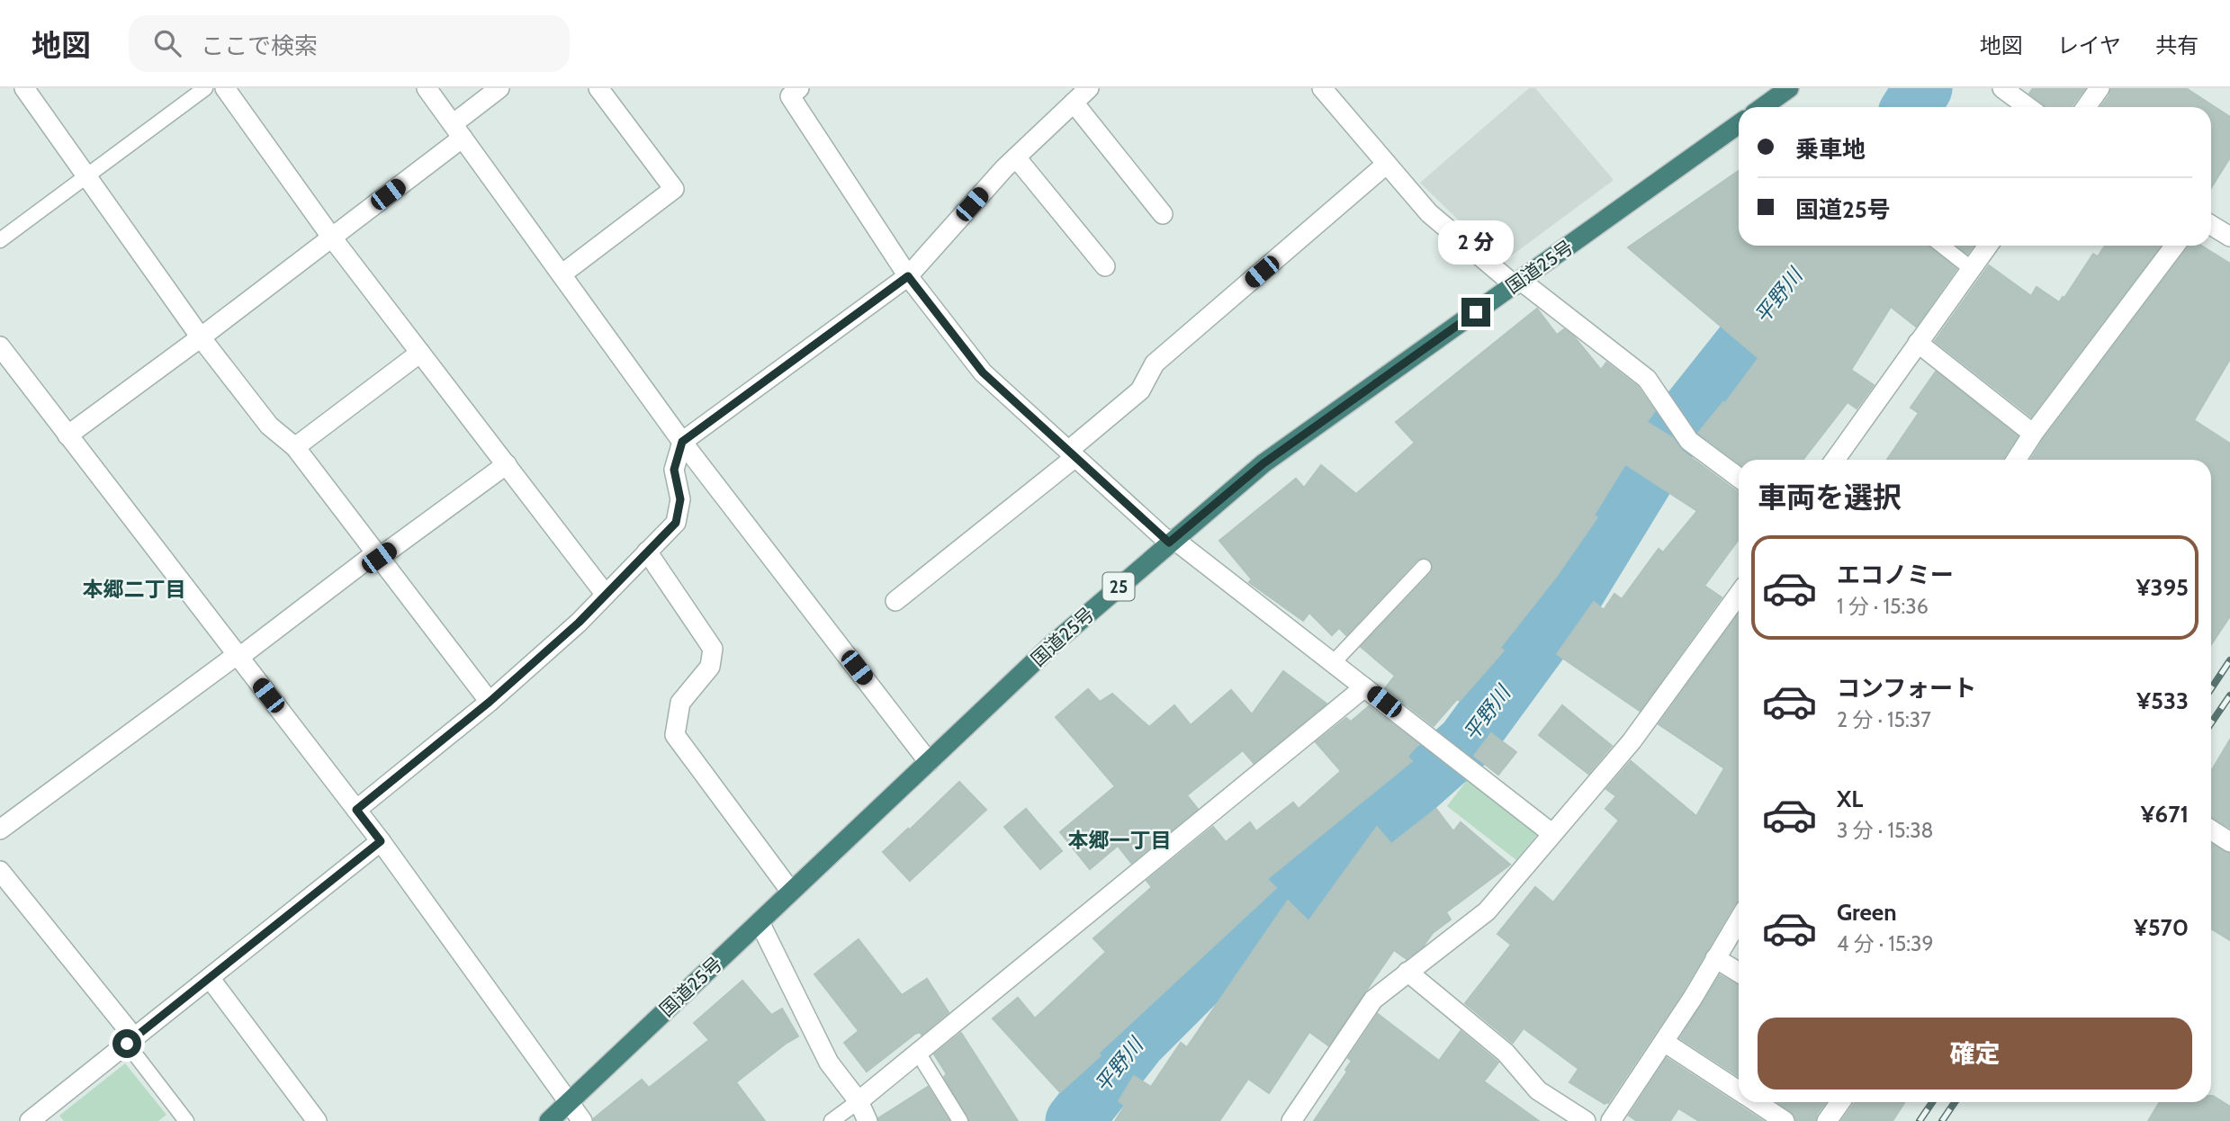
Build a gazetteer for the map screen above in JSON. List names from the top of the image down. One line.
{"streets":{"highway":["国道25号","25"]},"districts":["本郷二丁目","本郷一丁目"],"water":["平野川"],"page":{"header":"地図","search":"ここで検索","nav":["地図","レイヤ","共有"],"banner":["乗車地","国道25号"],"bubble":"2 分","heading":"車両を選択","list":[{"name":"エコノミー","note":"1 分 · 15:36","value":"¥395"},{"name":"コンフォート","note":"2 分 · 15:37","value":"¥533"},{"name":"XL","note":"3 分 · 15:38","value":"¥671"},{"name":"Green","note":"4 分 · 15:39","value":"¥570"}],"buttons":"確定"}}
